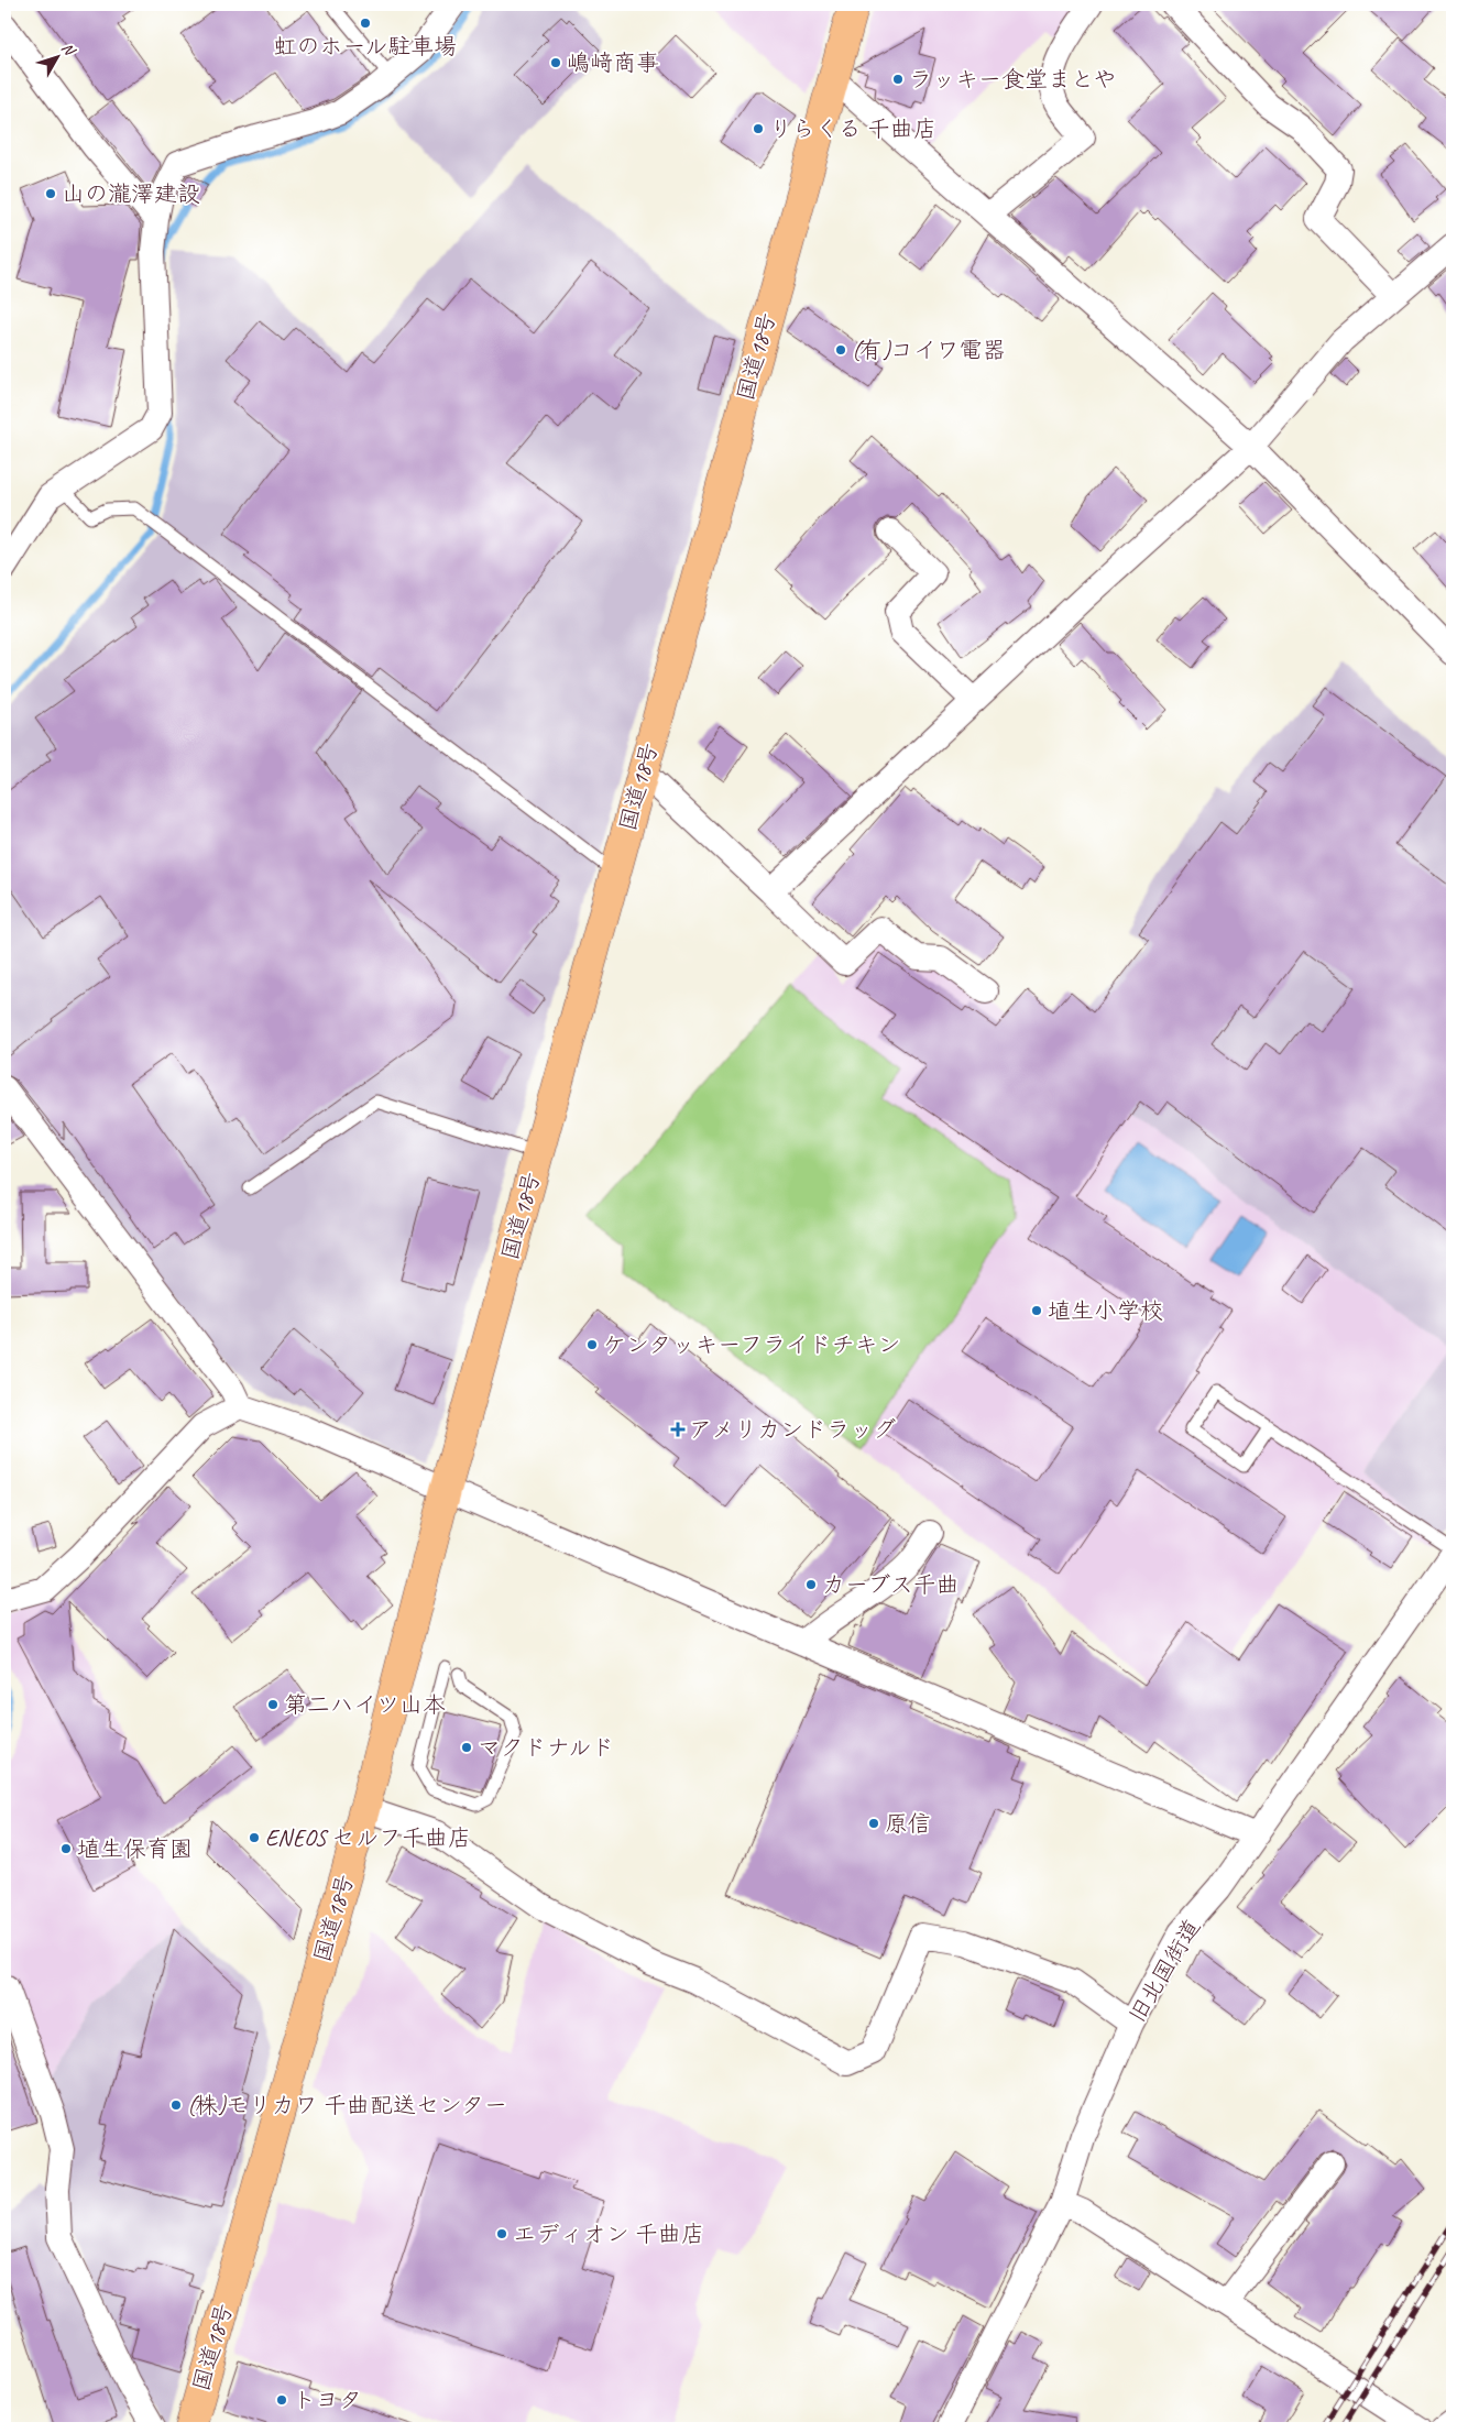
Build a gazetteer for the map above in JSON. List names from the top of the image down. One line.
{"streets":{"highway":["国道18号"],"street":["旧北国街道"]},"places":{"other":["虹のホール駐車場","嶋﨑商事","ラッキー食堂まとや","りらくる 千曲店","山の瀧澤建設","(有)コイワ電器","埴生小学校","ケンタッキーフライドチキン","カーブス千曲","第二ハイツ山本","マクドナルド","原信","ENEOS セルフ千曲店","埴生保育園","(株)モリカワ 千曲配送センター","エディオン 千曲店","トヨタ"],"health":["アメリカンドラッグ"]},"north":"top right"}
